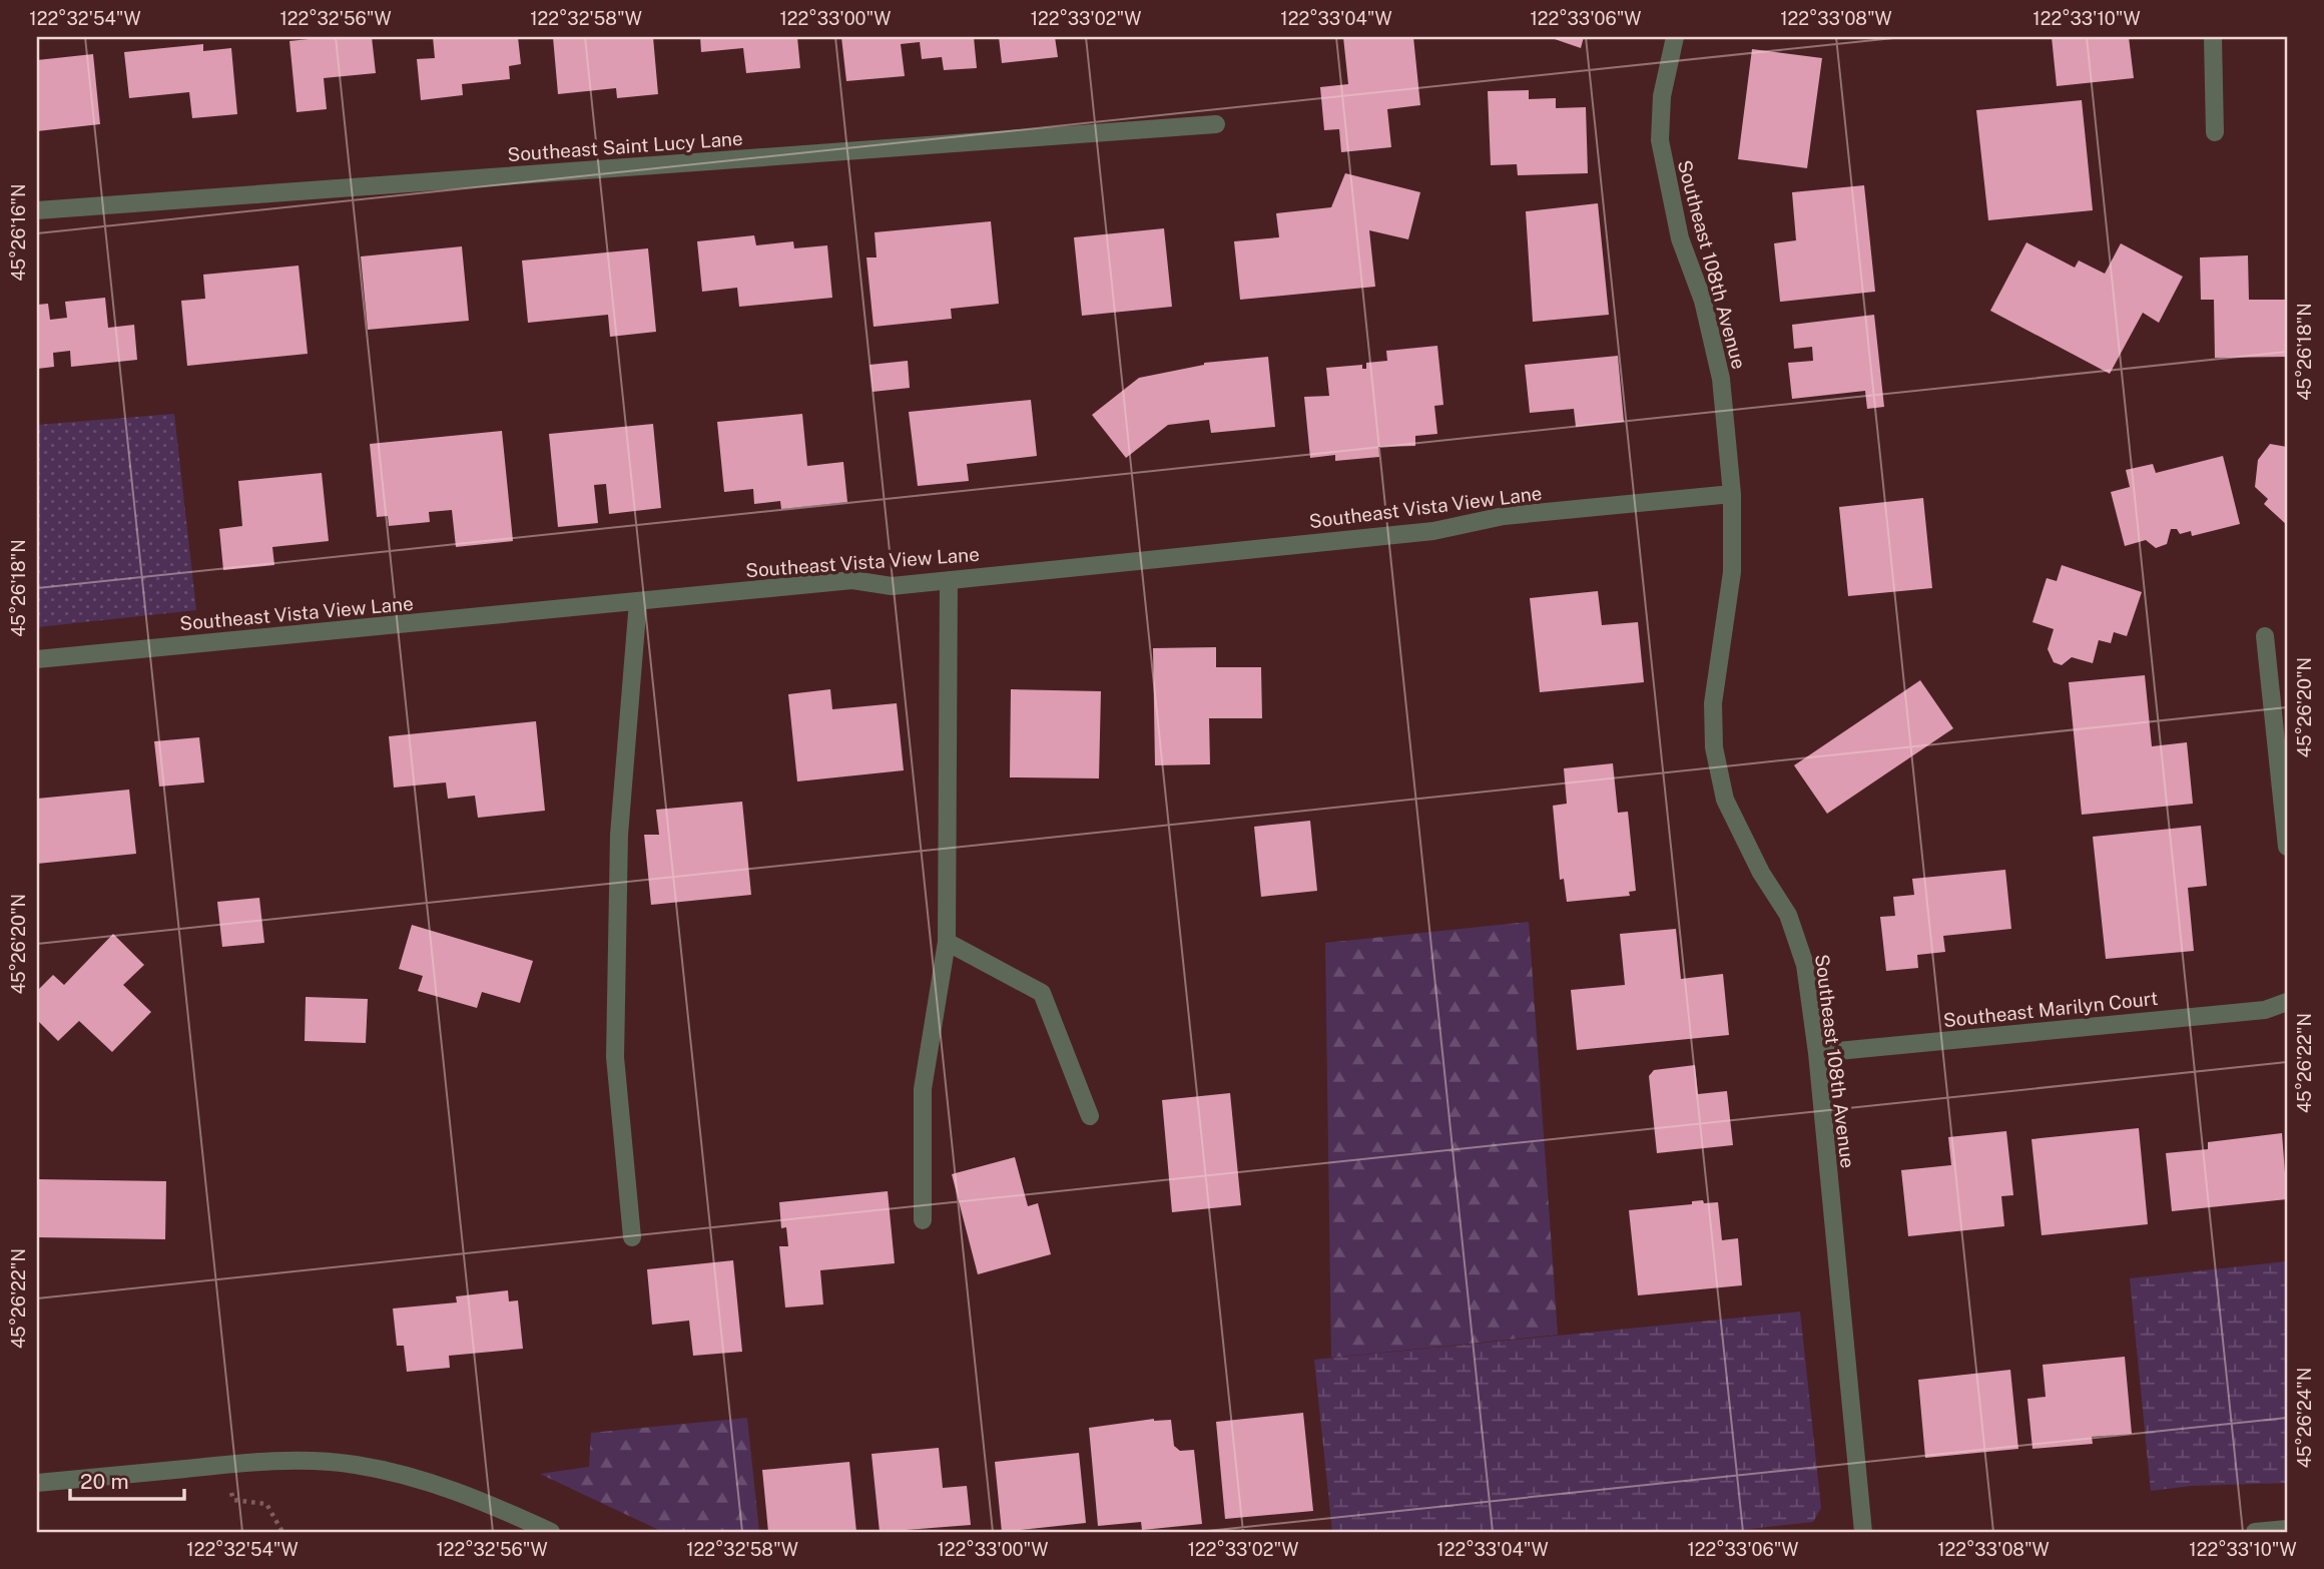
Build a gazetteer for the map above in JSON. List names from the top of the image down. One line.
{"streets":{"street":["Southeast Saint Lucy Lane","Southeast 108th Avenue","Southeast Vista View Lane","Southeast Marilyn Court"]},"crossings":[["Southeast 108th Avenue","Southeast Vista View Lane"],["Southeast 108th Avenue","Southeast Marilyn Court"]],"scale_bar":"20 m","coordinates":["122°32'54\"W","122°32'56\"W","122°32'58\"W","122°33'00\"W","122°33'02\"W","122°33'04\"W","122°33'06\"W","122°33'08\"W","122°33'10\"W","45°26'16\"N","45°26'18\"N","45°26'20\"N","45°26'22\"N","45°26'24\"N"]}
